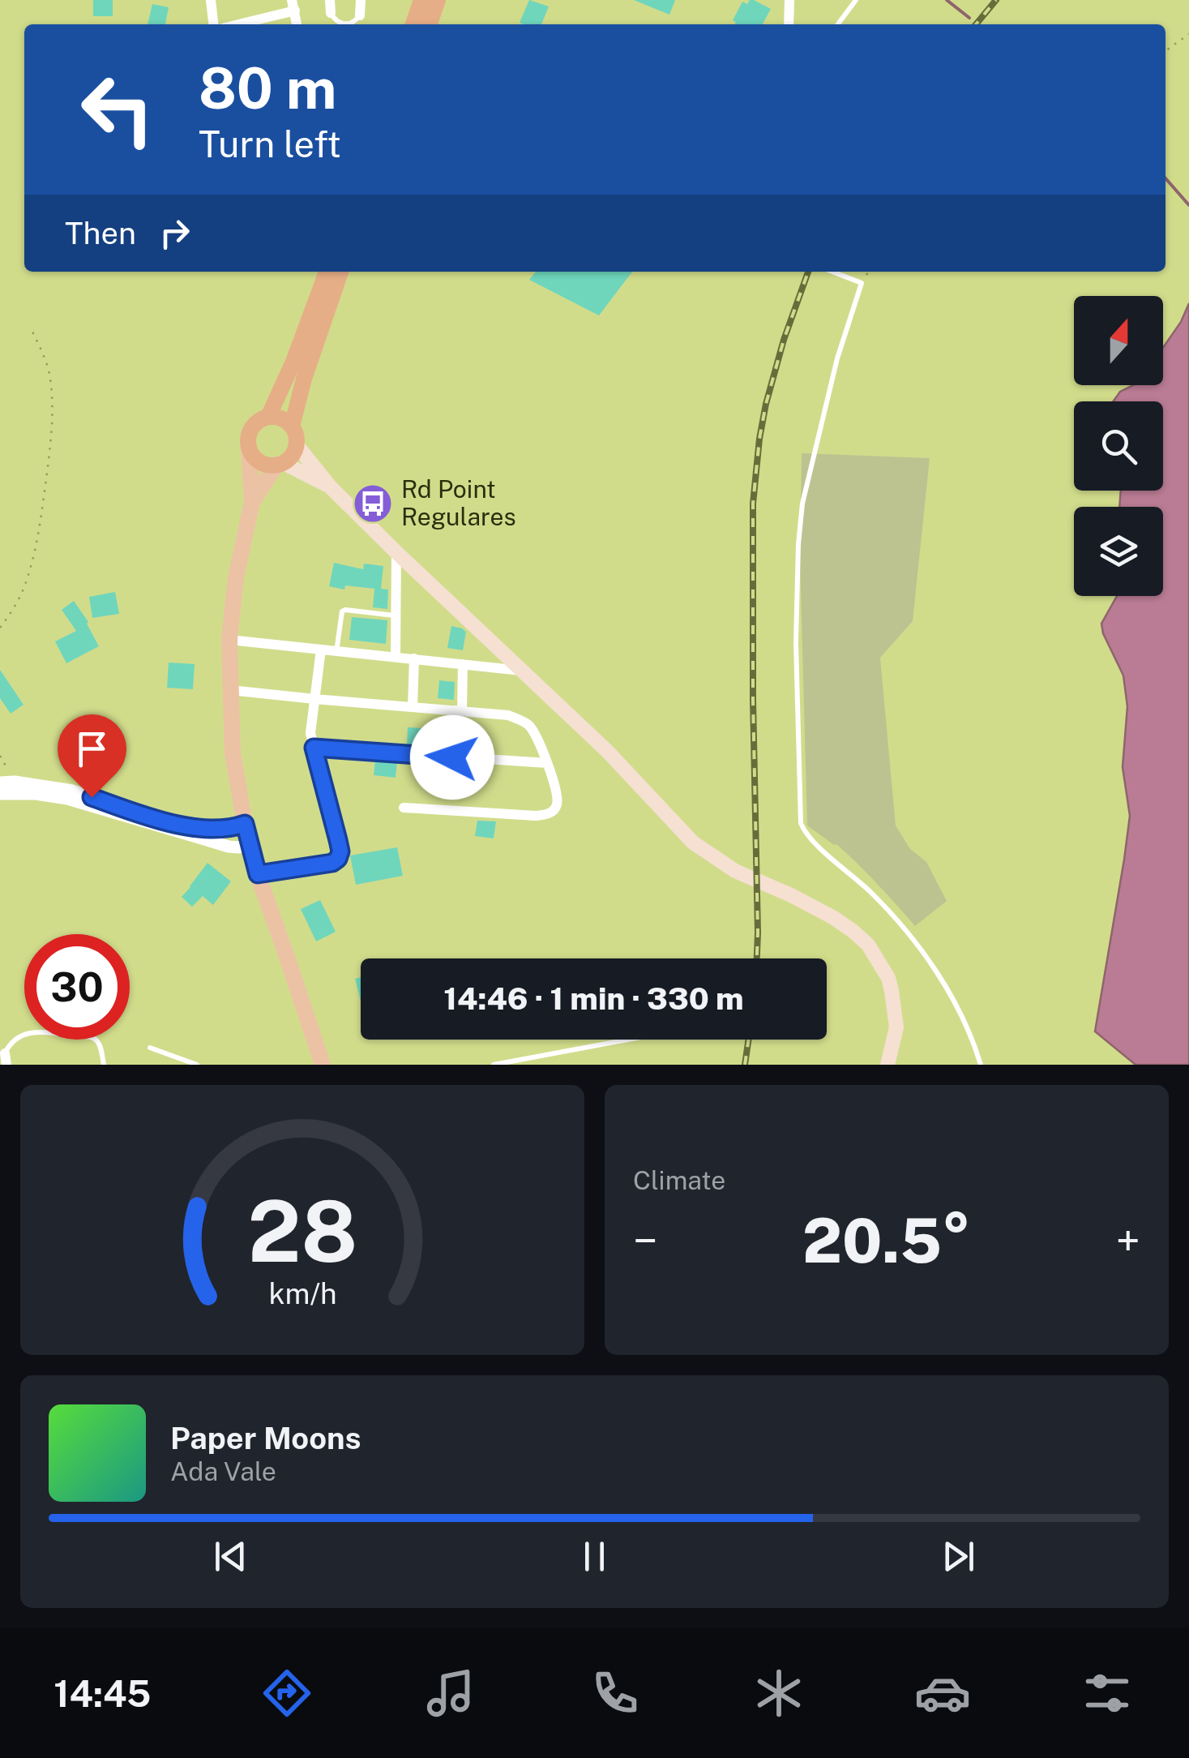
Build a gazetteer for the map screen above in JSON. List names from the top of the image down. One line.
{"places":{"bus stop":["Rd Point Regulares"]},"north":"top","page":{"turn":["80 m","Turn left"],"then":"Then","limit":"30","trip":"14:46 · 1 min · 330 m","tile":"Climate","heat":["−","20.5°","+"],"song":["Paper Moons","Ada Vale"],"tabs":"14:45","gauge":["28","km/h"]}}
